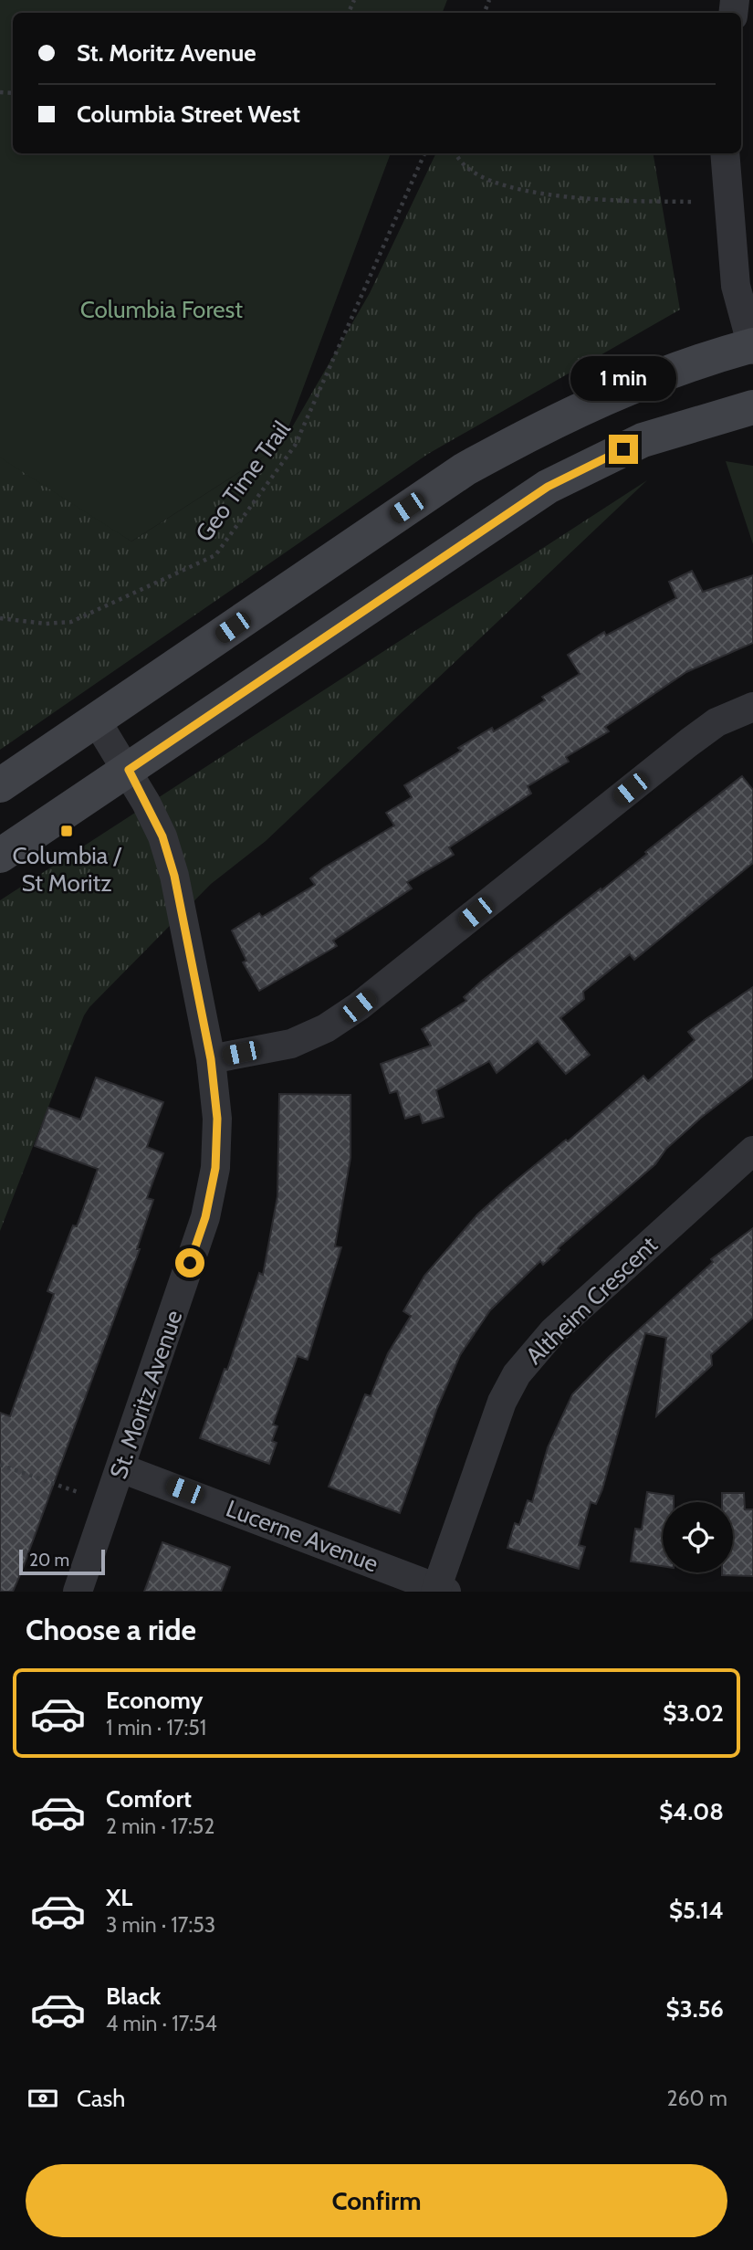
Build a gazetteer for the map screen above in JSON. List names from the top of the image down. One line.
{"streets":{"street":["Altheim Crescent","St. Moritz Avenue","Lucerne Avenue"],"path":["Geo Time Trail"]},"crossings":[["Altheim Crescent","Lucerne Avenue"],["St. Moritz Avenue","Lucerne Avenue"]],"parks":["Columbia Forest"],"places":{"transit":["Columbia / St Moritz"]},"scale_bar":"20 m","page":{"banner":["St. Moritz Avenue","Columbia Street West"],"bubble":"1 min","scale":"20 m","heading":"Choose a ride","list":[{"name":"Economy","note":"1 min · 17:51","value":"$3.02"},{"name":"Comfort","note":"2 min · 17:52","value":"$4.08"},{"name":"XL","note":"3 min · 17:53","value":"$5.14"},{"name":"Black","note":"4 min · 17:54","value":"$3.56"}],"pay":["Cash","260 m"],"buttons":"Confirm"}}
